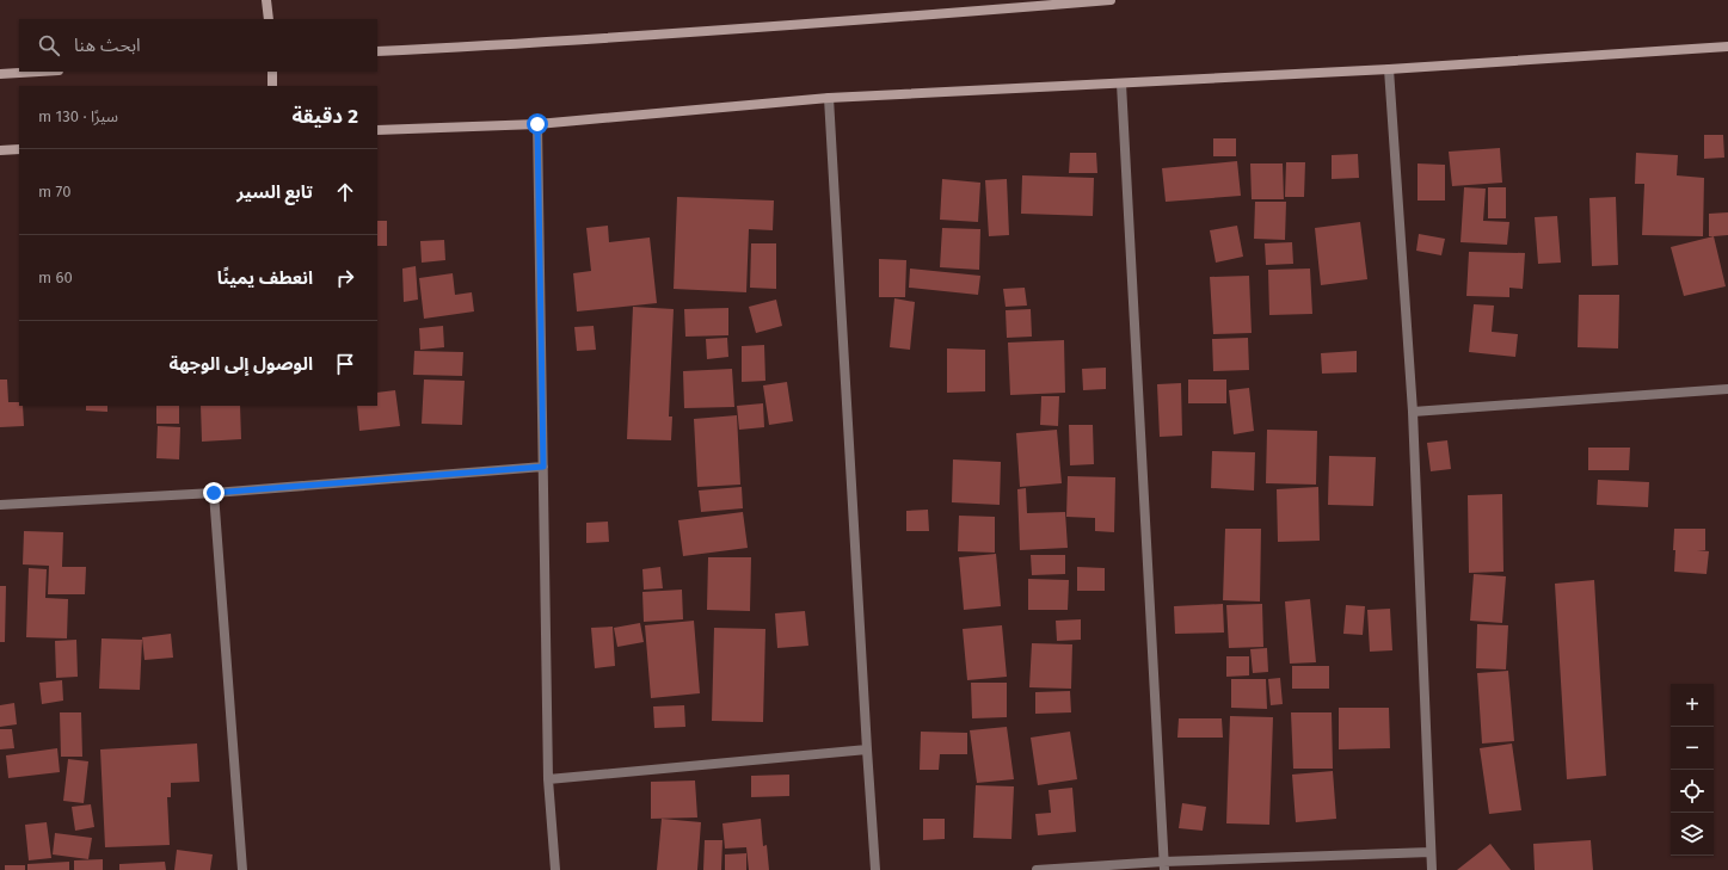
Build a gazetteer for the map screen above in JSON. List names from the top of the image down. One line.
{"page":{"search":"ابحث هنا","heading":["2 دقيقة","سيرًا · 130 m"],"list":[["تابع السير","70 m"],["انعطف يمينًا","60 m"],"الوصول إلى الوجهة"],"map_buttons":["+","−"]}}
